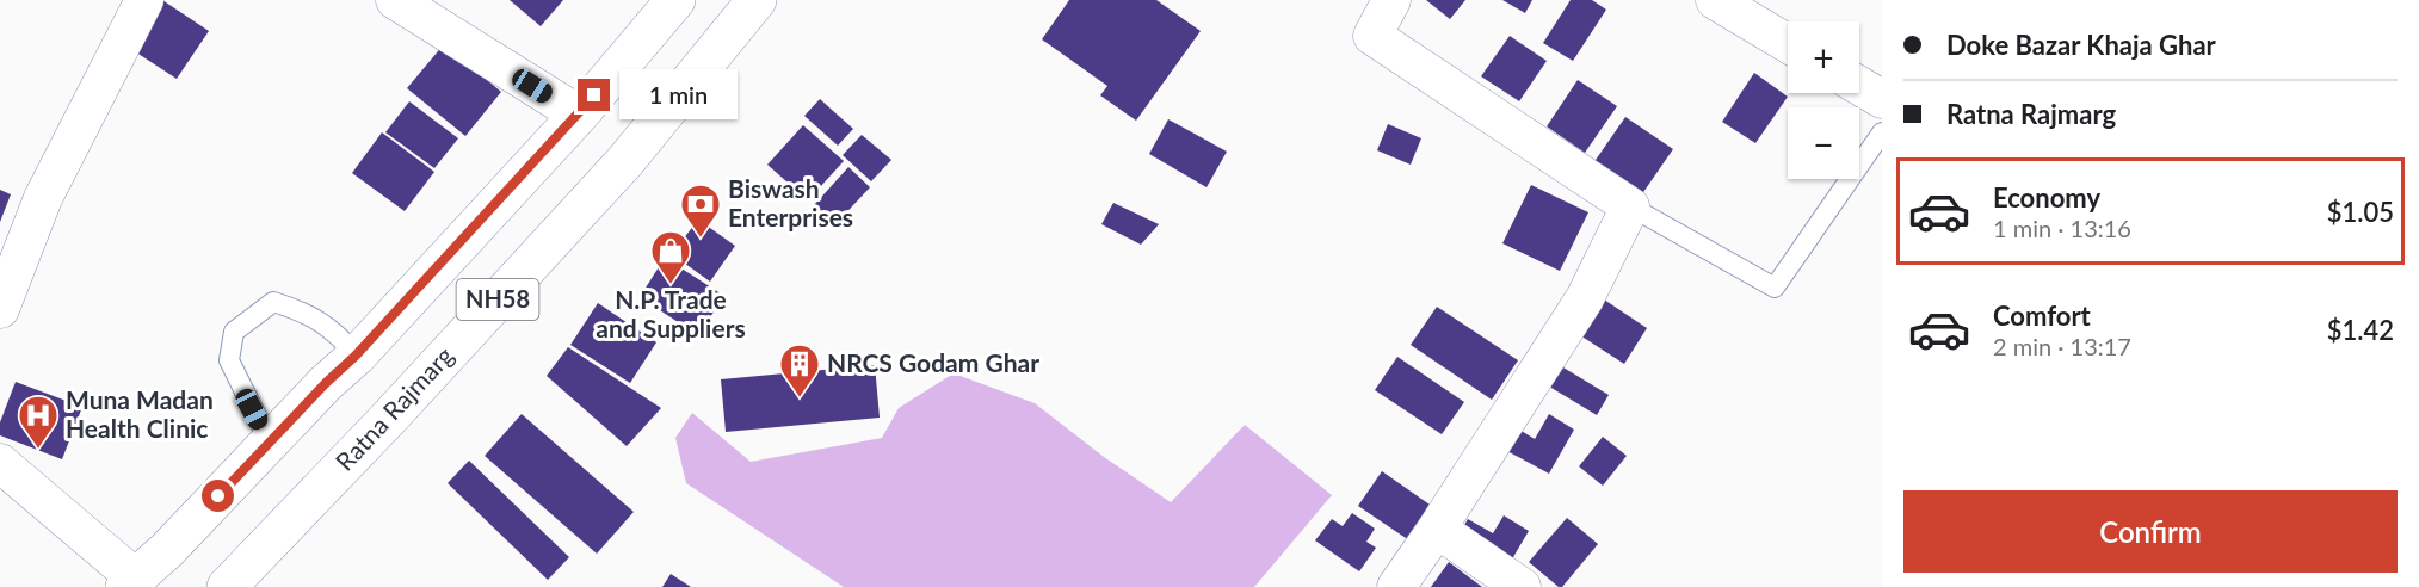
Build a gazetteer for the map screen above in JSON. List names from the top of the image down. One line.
{"streets":{"highway":["NH58","Ratna Rajmarg"]},"places":{"bank":["Biswash Enterprises"],"shop":["N.P. Trade and Suppliers"],"building":["NRCS Godam Ghar"],"hospital":["Muna Madan Health Clinic"]},"page":{"banner":["Doke Bazar Khaja Ghar","Ratna Rajmarg"],"map_buttons":["+","−"],"bubble":"1 min","list":[{"name":"Economy","note":"1 min · 13:16","value":"$1.05"},{"name":"Comfort","note":"2 min · 13:17","value":"$1.42"}],"buttons":"Confirm"}}
